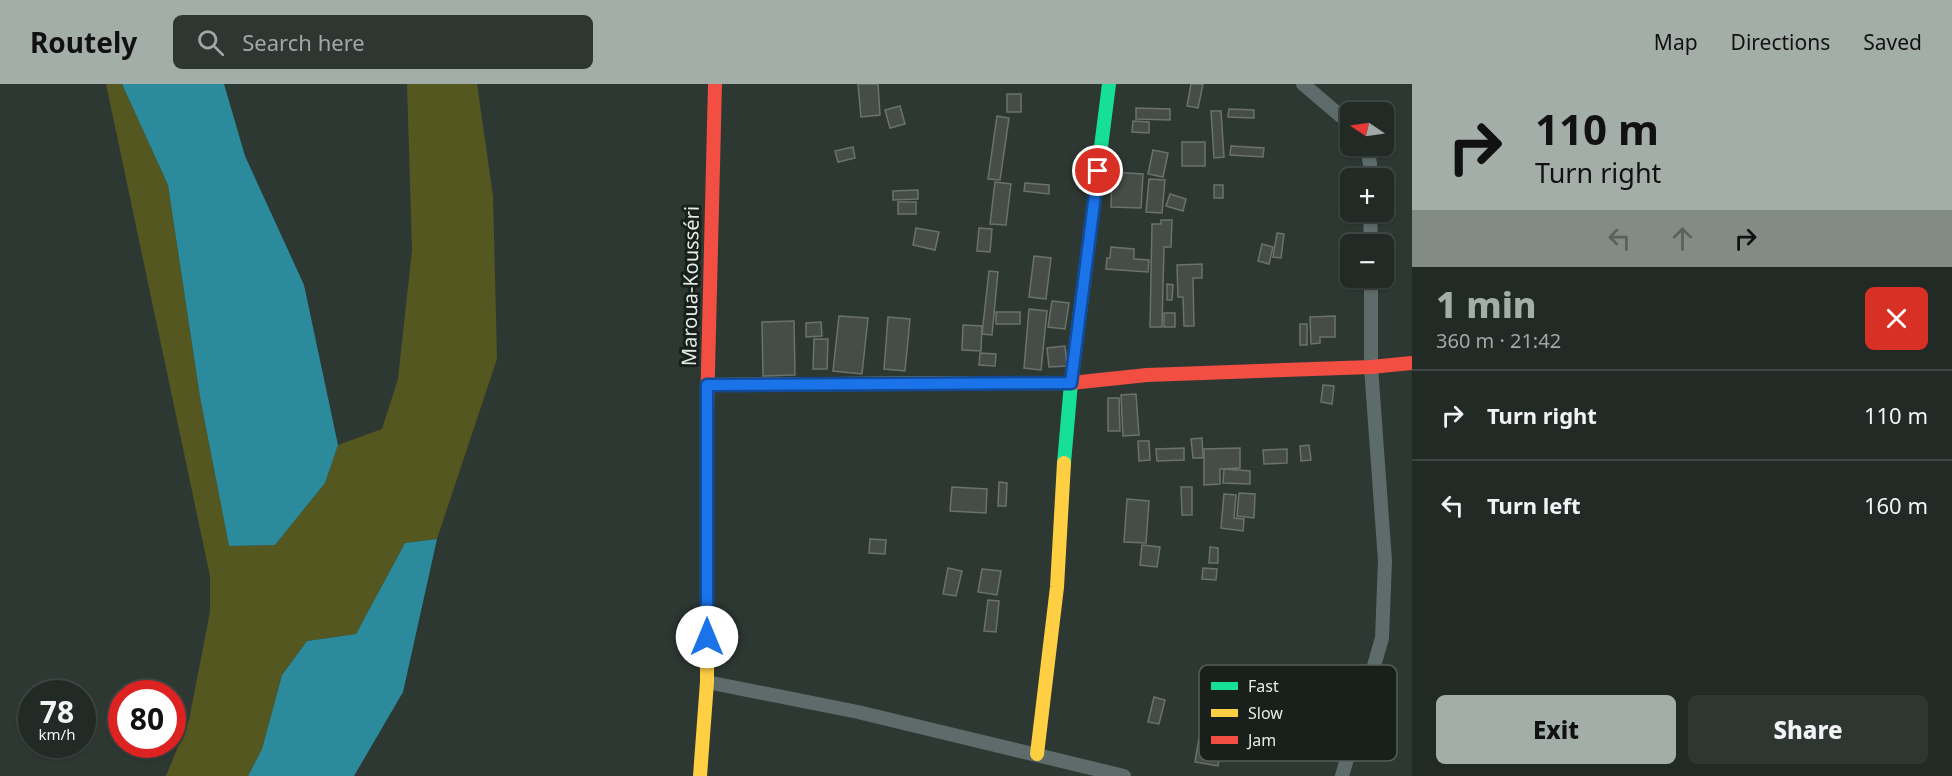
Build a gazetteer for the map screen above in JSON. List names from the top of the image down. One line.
{"streets":{"main road":["Maroua-Kousséri"]},"legend":["Fast","Slow","Jam"],"north":"left","page":{"header":"Routely","search":"Search here","nav":["Map","Directions","Saved"],"turn":["110 m","Turn right"],"map_buttons":["+","−"],"heading":["1 min","360 m · 21:42"],"list":[{"name":"Turn right","value":"110 m"},{"name":"Turn left","value":"160 m"}],"speed":"78 km/h","limit":"80","buttons":["Exit","Share"]}}
